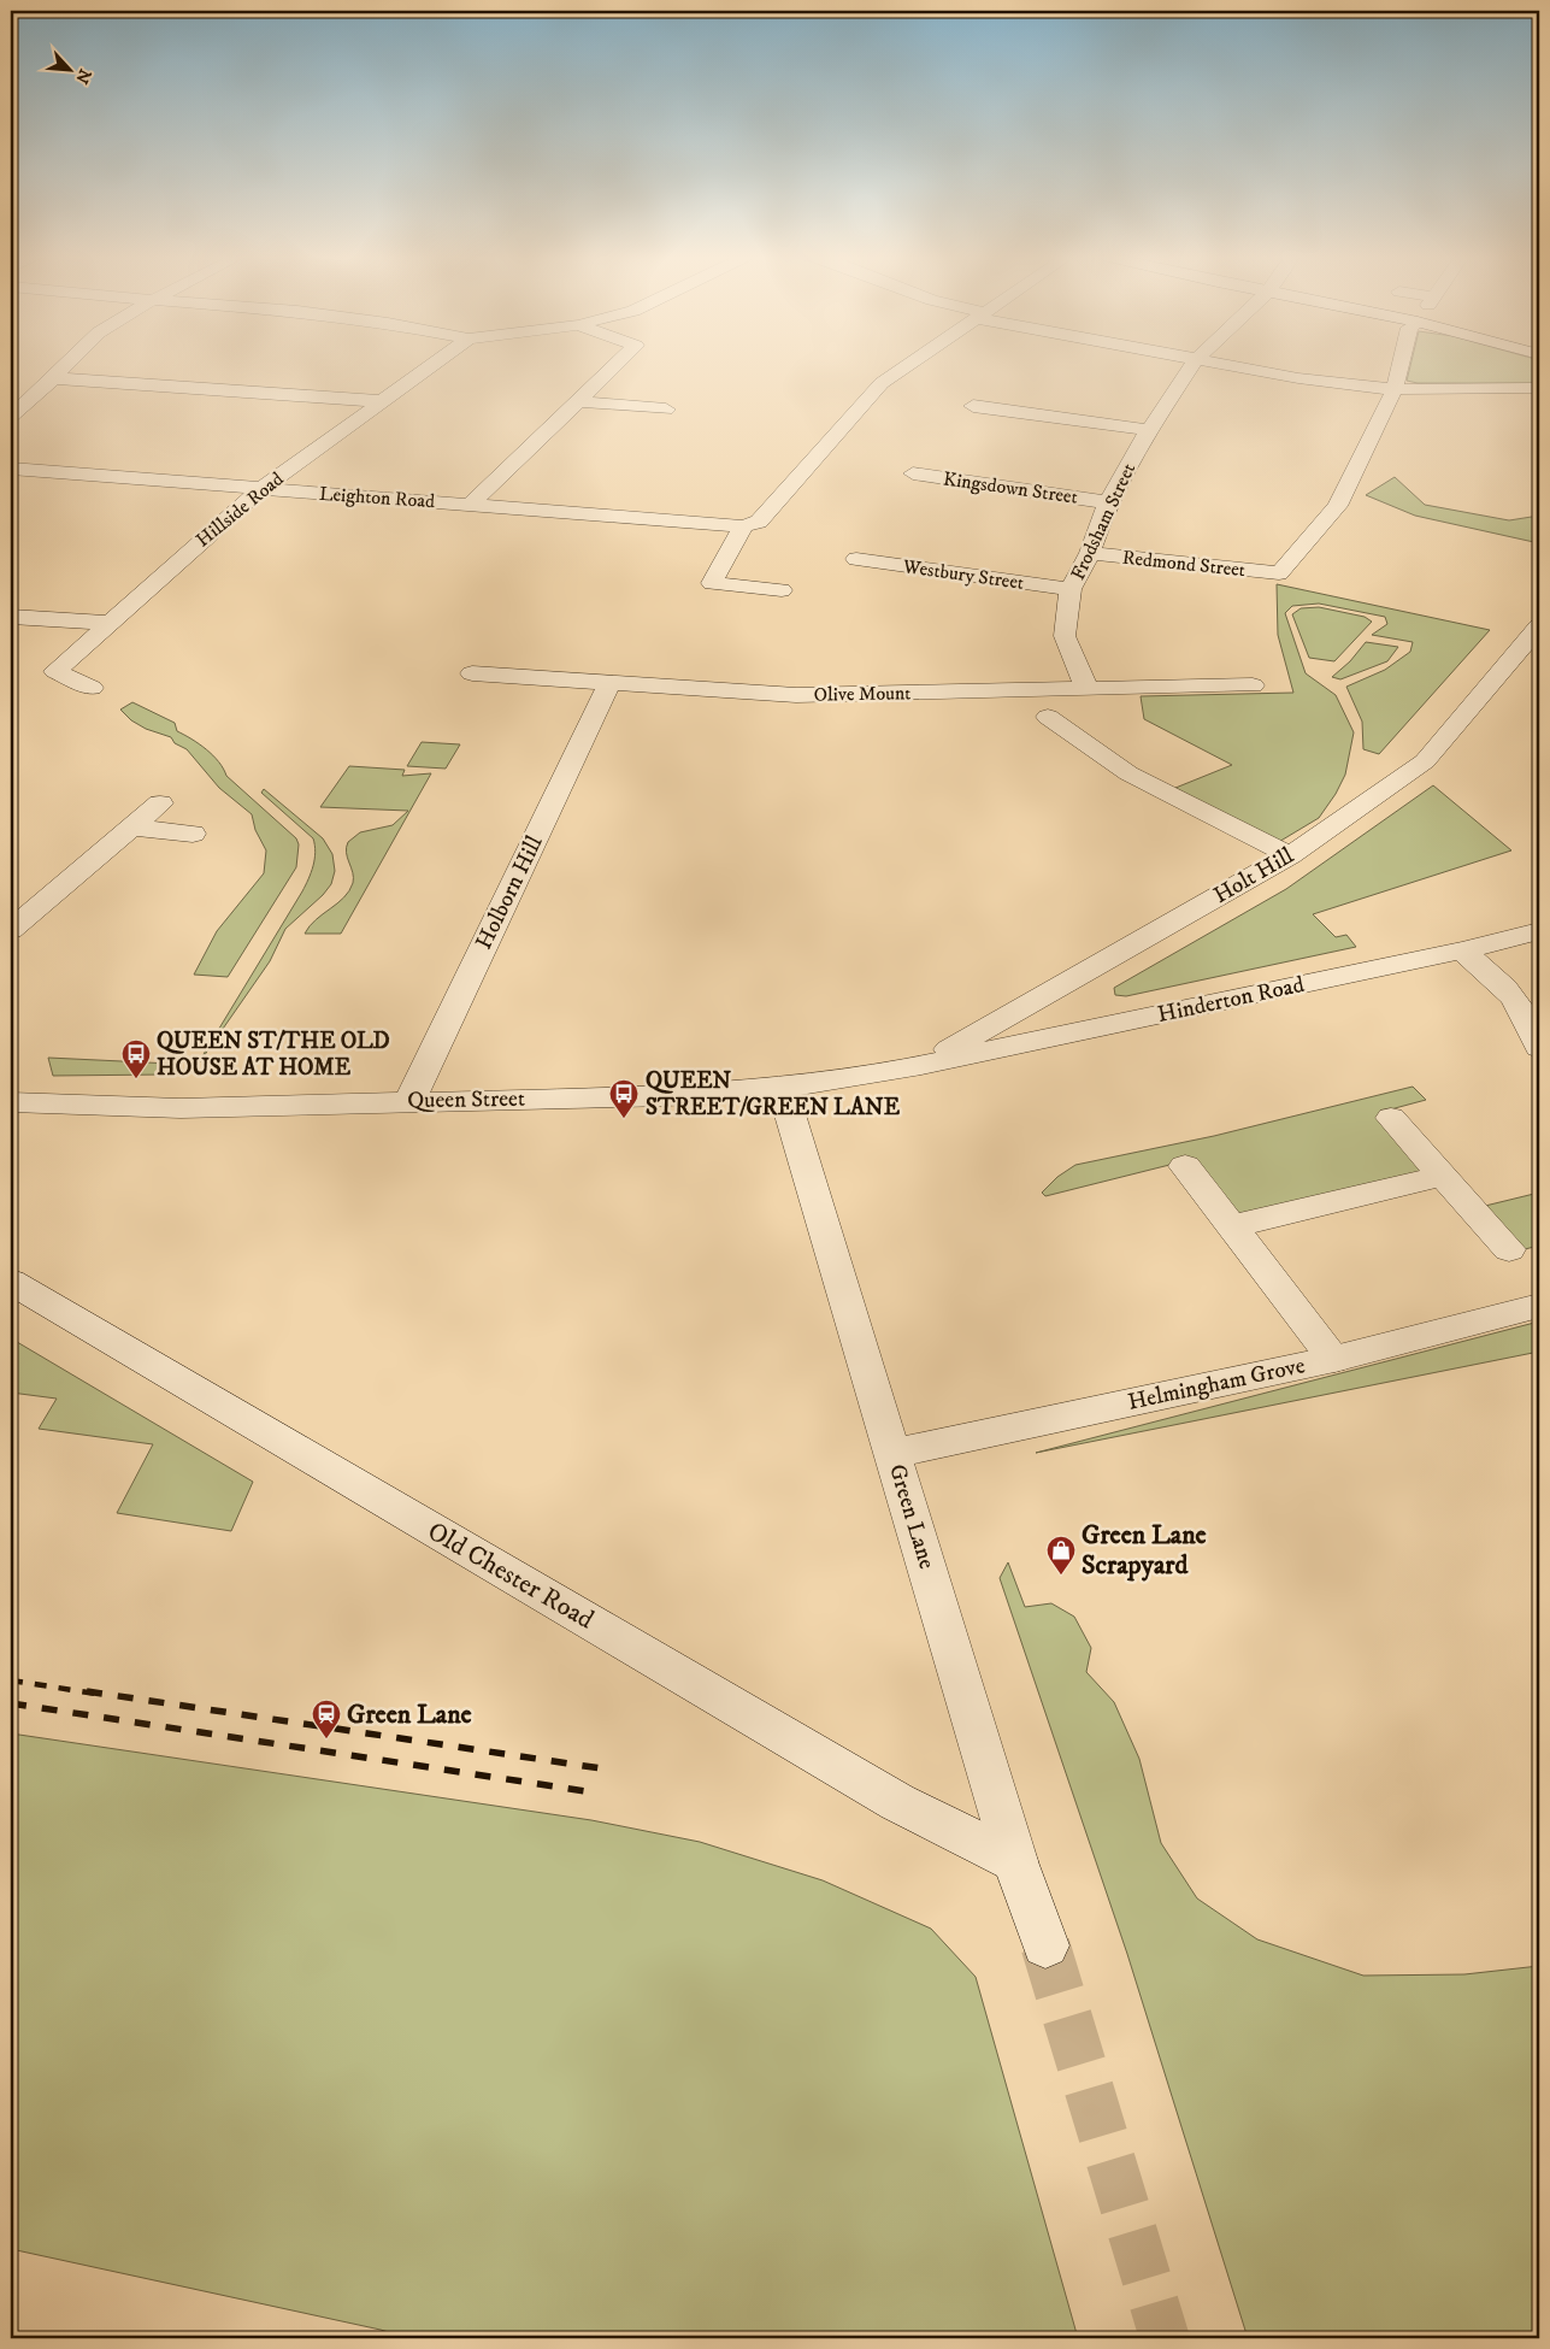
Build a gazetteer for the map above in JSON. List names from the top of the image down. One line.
{"streets":{"street":["Kingsdown Street","Leighton Road","Hillside Road","Frodsham Street","Redmond Street","Westbury Street","Olive Mount","Holt Hill","Holborn Hill","Hinderton Road","Queen Street","Helmingham Grove","Green Lane","Old Chester Road"]},"crossings":[["Kingsdown Street","Frodsham Street"],["Leighton Road","Hillside Road"],["Frodsham Street","Redmond Street"],["Frodsham Street","Westbury Street"],["Frodsham Street","Olive Mount"],["Olive Mount","Holborn Hill"],["Holt Hill","Hinderton Road"],["Holt Hill","Queen Street"],["Holborn Hill","Queen Street"],["Hinderton Road","Queen Street"],["Queen Street","Green Lane"],["Helmingham Grove","Green Lane"],["Green Lane","Old Chester Road"]],"places":{"bus stop":["QUEEN ST/THE OLD HOUSE AT HOME","QUEEN STREET/GREEN LANE"],"shop":["Green Lane Scrapyard"],"station":["Green Lane"]},"north":"bottom right"}
